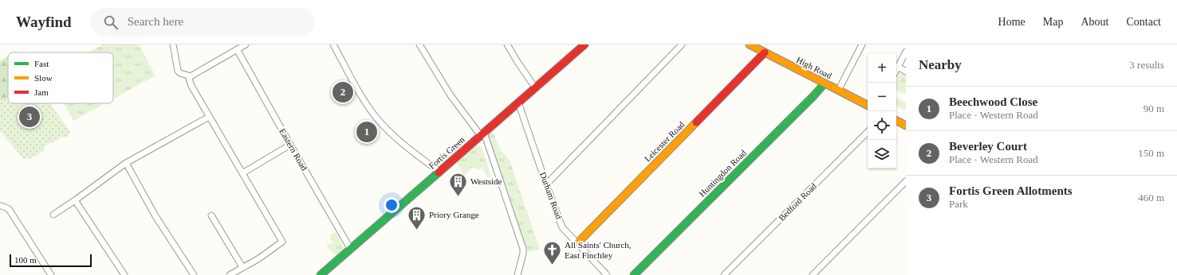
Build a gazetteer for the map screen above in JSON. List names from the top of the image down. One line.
{"streets":{"street":["High Road","Leicester Road","Eastern Road","Fortis Green","Huntingdon Road","Durham Road","Bedford Road"]},"crossings":[["High Road","Leicester Road"],["High Road","Huntingdon Road"],["Leicester Road","Durham Road"],["Eastern Road","Fortis Green"],["Fortis Green","Durham Road"]],"places":{"building":["Westside","Priory Grange"],"church":["All Saints' Church, East Finchley"]},"legend":["Fast","Slow","Jam"],"scale_bar":"100 m","page":{"header":"Wayfind","search":"Search here","nav":["Home","Map","About","Contact"],"heading":["Nearby","3 results"],"map_buttons":["+","−"],"pins":["2","3","1"],"list":[{"mark":"1","name":"Beechwood Close","note":"Place · Western Road","value":"90 m"},{"mark":"2","name":"Beverley Court","note":"Place · Western Road","value":"150 m"},{"mark":"3","name":"Fortis Green Allotments","note":"Park","value":"460 m"}],"scale":"100 m"}}
